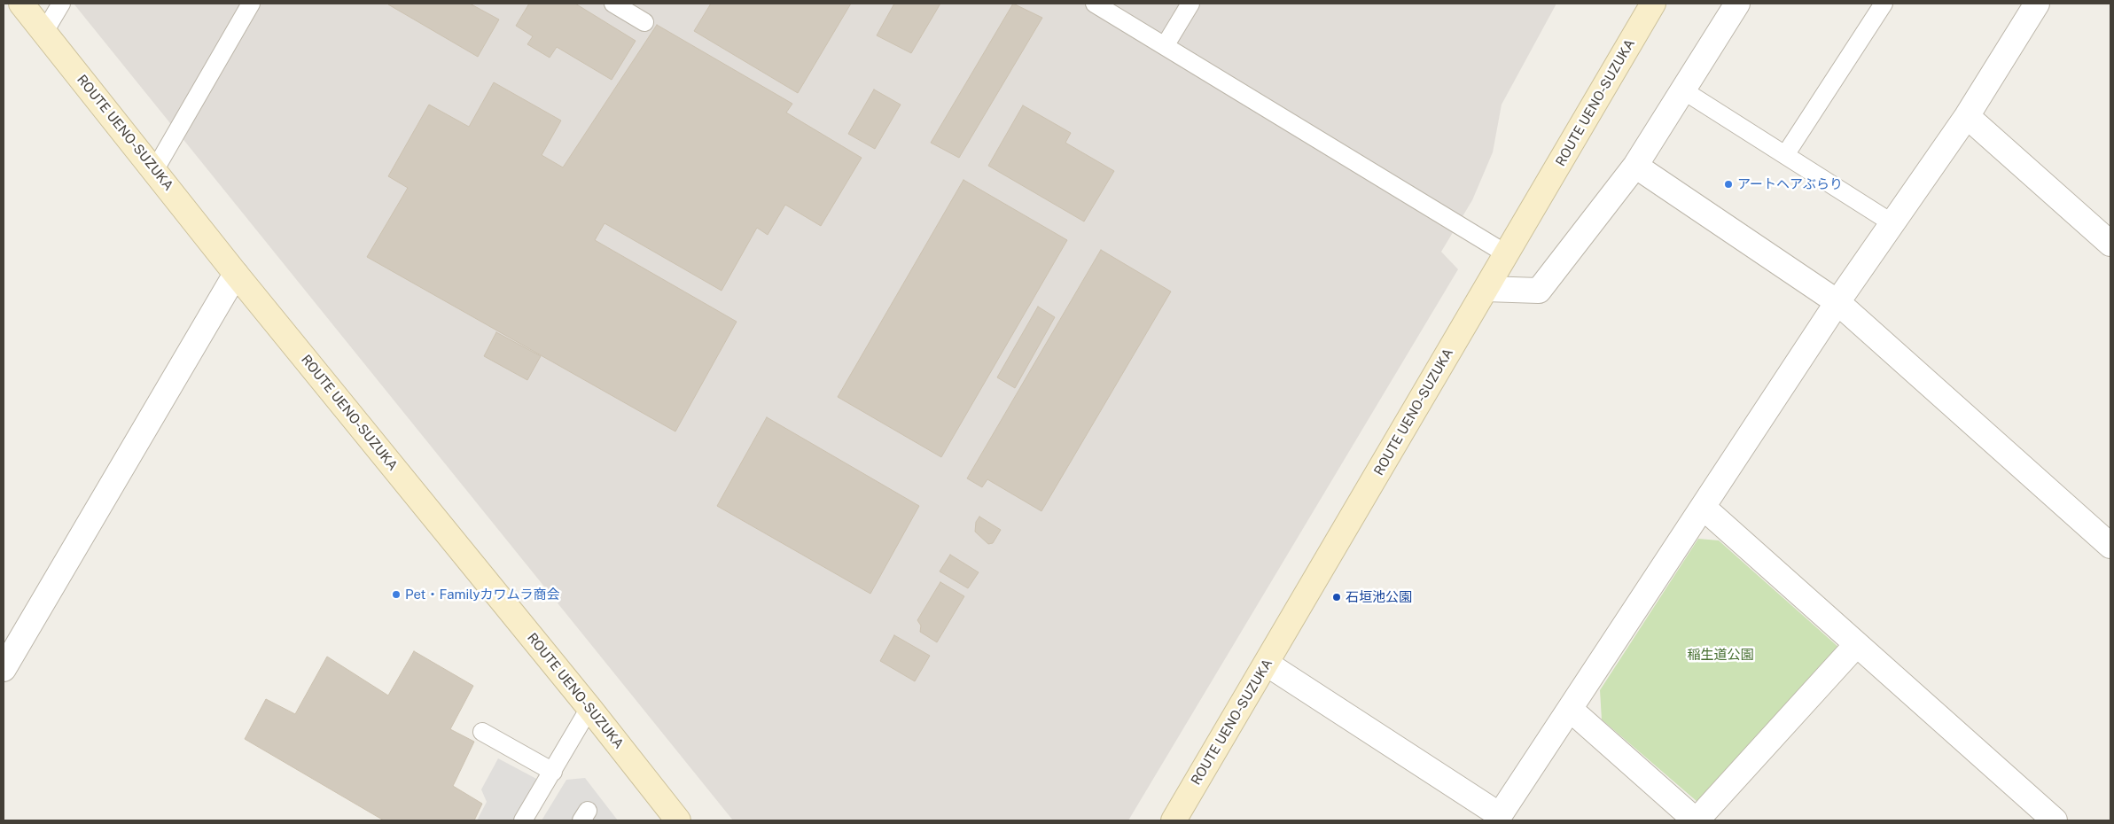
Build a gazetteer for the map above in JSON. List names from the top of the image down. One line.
{"streets":{"main road":["ROUTE UENO-SUZUKA"]},"parks":["稲生道公園"],"places":["アートヘアぶらり","Pet・Familyカワムラ商会","石垣池公園"]}
